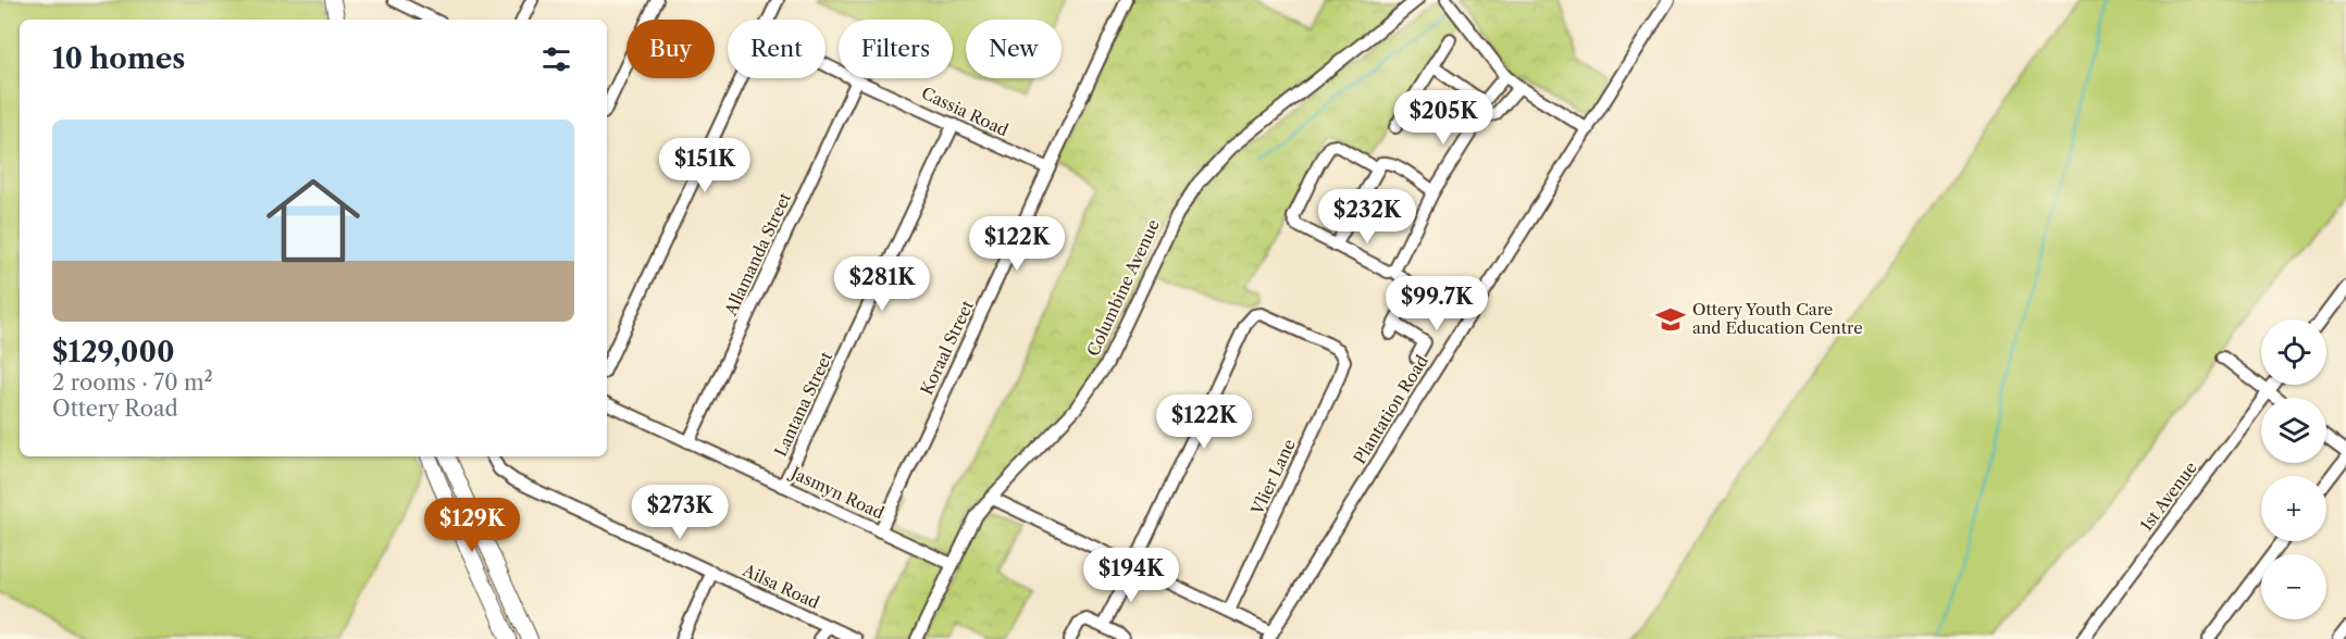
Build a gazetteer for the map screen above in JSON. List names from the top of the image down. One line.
{"streets":{"street":["Cassia Road","Allamanda Street","Columbine Avenue","Koraal Street","Lantana Street","Plantation Road","Vlier Lane","Jasmyn Road","1st Avenue","Ailsa Road"]},"crossings":[["Cassia Road","Allamanda Street"],["Cassia Road","Koraal Street"],["Cassia Road","Lantana Street"],["Allamanda Street","Jasmyn Road"],["Columbine Avenue","Jasmyn Road"],["Koraal Street","Jasmyn Road"],["Lantana Street","Jasmyn Road"]],"places":{"school or university":["Ottery Youth Care and Education Centre"]},"page":{"chip":["Buy","Rent","Filters","New"],"heading":"10 homes","price":["$205K","$151K","$232K","$122K","$281K","$99.7K","$122K","$273K","$129K","$194K"],"list":[{"name":"$129,000","note":"2 rooms · 70 m² · Ottery Road"}],"map_buttons":["+","−"]}}
